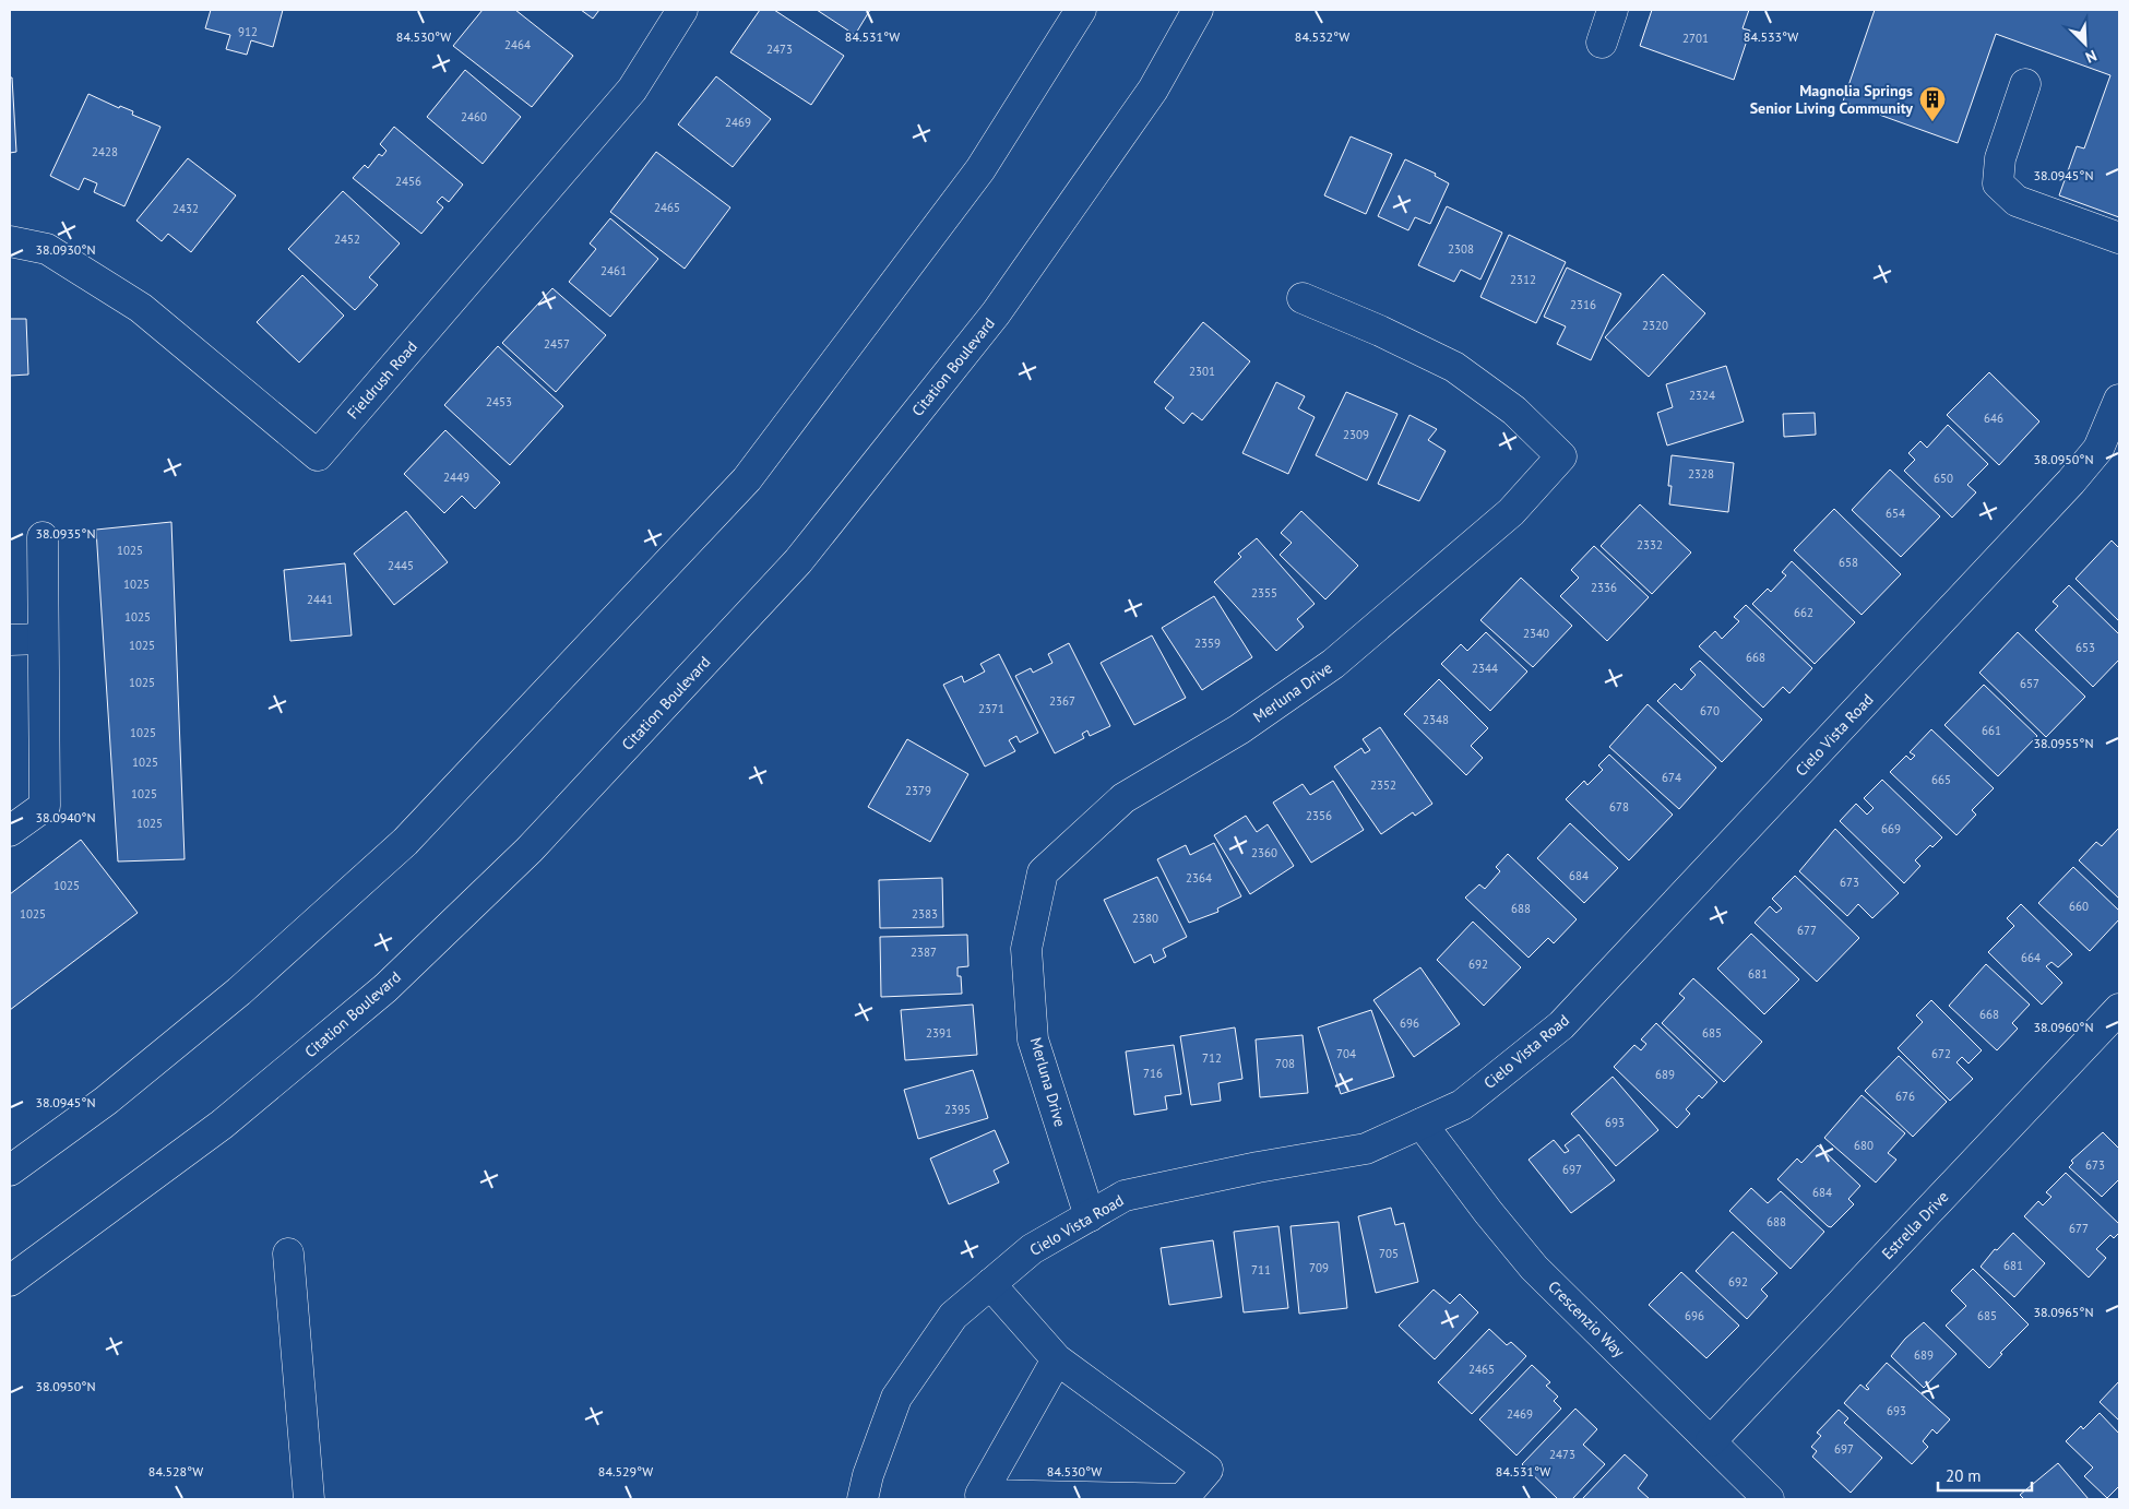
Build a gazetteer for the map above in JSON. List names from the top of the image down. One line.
{"streets":{"street":["Citation Boulevard","Fieldrush Road","Merluna Drive","Cielo Vista Road","Estrella Drive","Crescenzio Way"]},"crossings":[["Merluna Drive","Cielo Vista Road"],["Cielo Vista Road","Crescenzio Way"],["Estrella Drive","Crescenzio Way"]],"places":{"building":["Magnolia Springs Senior Living Community"]},"house_numbers":["912","2701","2464","2473","2460","2469","2428","2456","2465","2432","2452","2308","2461","2312","2316","2320","2457","2301","2324","2453","646","2309","2328","2449","650","654","2332","1025","658","2445","1025","2336","2355","2441","662","1025","2340","2359","1025","653","668","2344","1025","657","2367","2371","670","2348","661","1025","1025","674","665","2352","2379","1025","678","2356","1025","669","2360","684","2364","673","1025","660","688","1025","2383","2380","677","2387","664","692","681","668","696","2391","685","704","672","712","708","716","689","676","2395","693","680","673","697","684","688","677","705","681","709","711","692","696","685","689","2465","693","2469","697","2473"],"scale_bar":"20 m","north":"bottom right","coordinates":["84.530°W","84.531°W","84.532°W","84.533°W","38.0945°N","38.0930°N","38.0950°N","38.0935°N","38.0955°N","38.0940°N","38.0960°N","38.0965°N","84.528°W","84.529°W"]}
